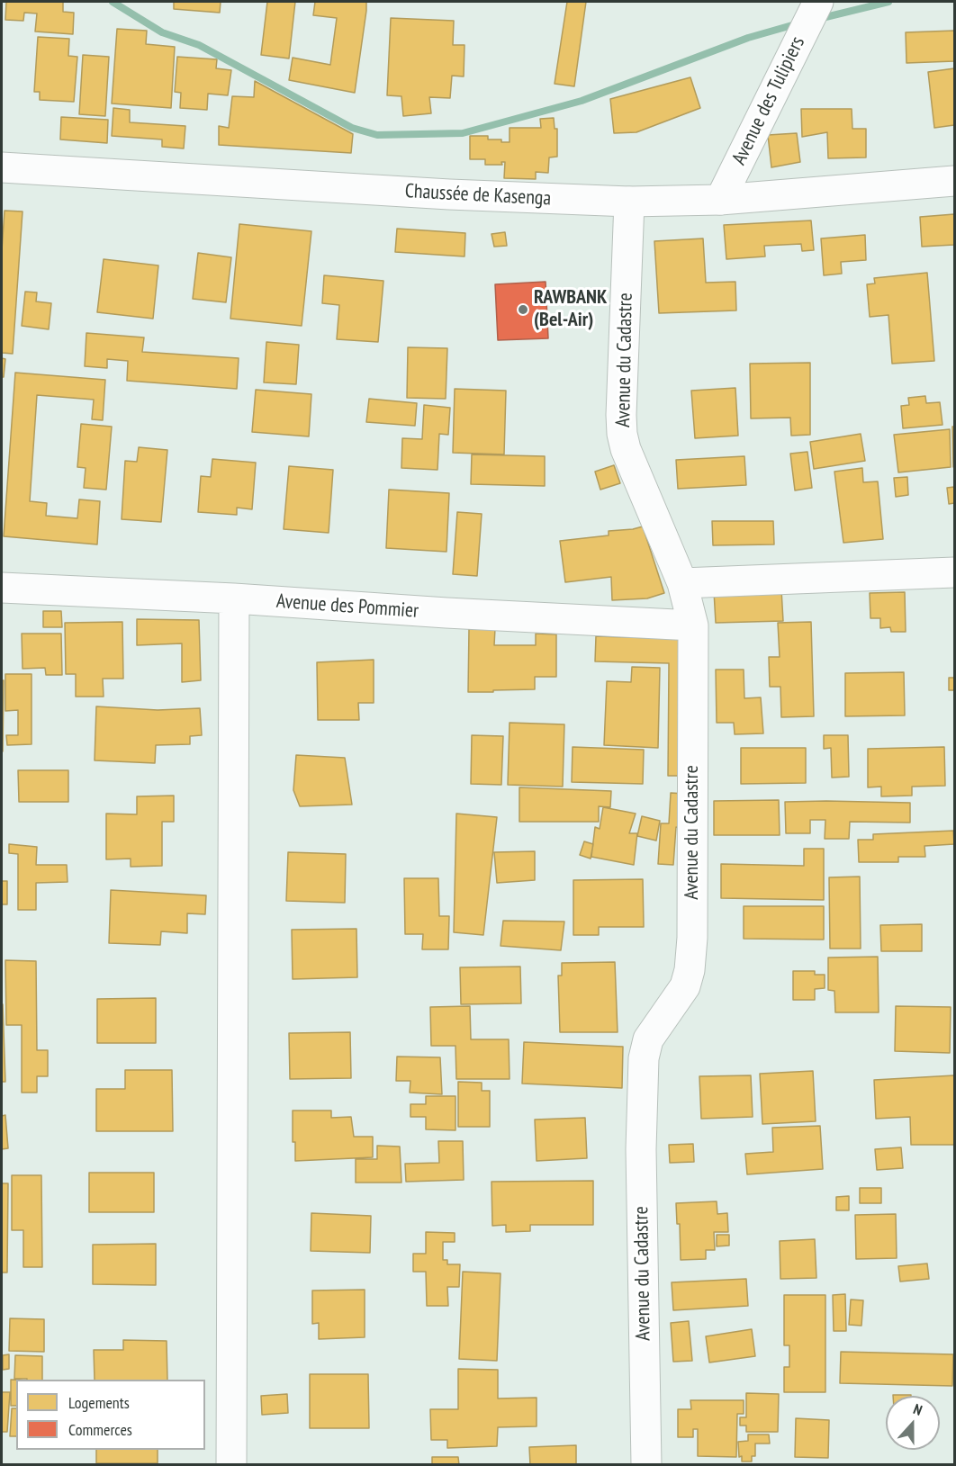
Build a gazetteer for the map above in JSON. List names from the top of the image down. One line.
{"streets":{"street":["Avenue des Tulipiers","Chaussée de Kasenga","Avenue du Cadastre","Avenue des Pommier"]},"crossings":[["Avenue des Tulipiers","Chaussée de Kasenga"],["Chaussée de Kasenga","Avenue du Cadastre"],["Avenue du Cadastre","Avenue des Pommier"]],"places":["RAWBANK (Bel-Air)"],"legend":["Logements","Commerces"],"north":"top"}
